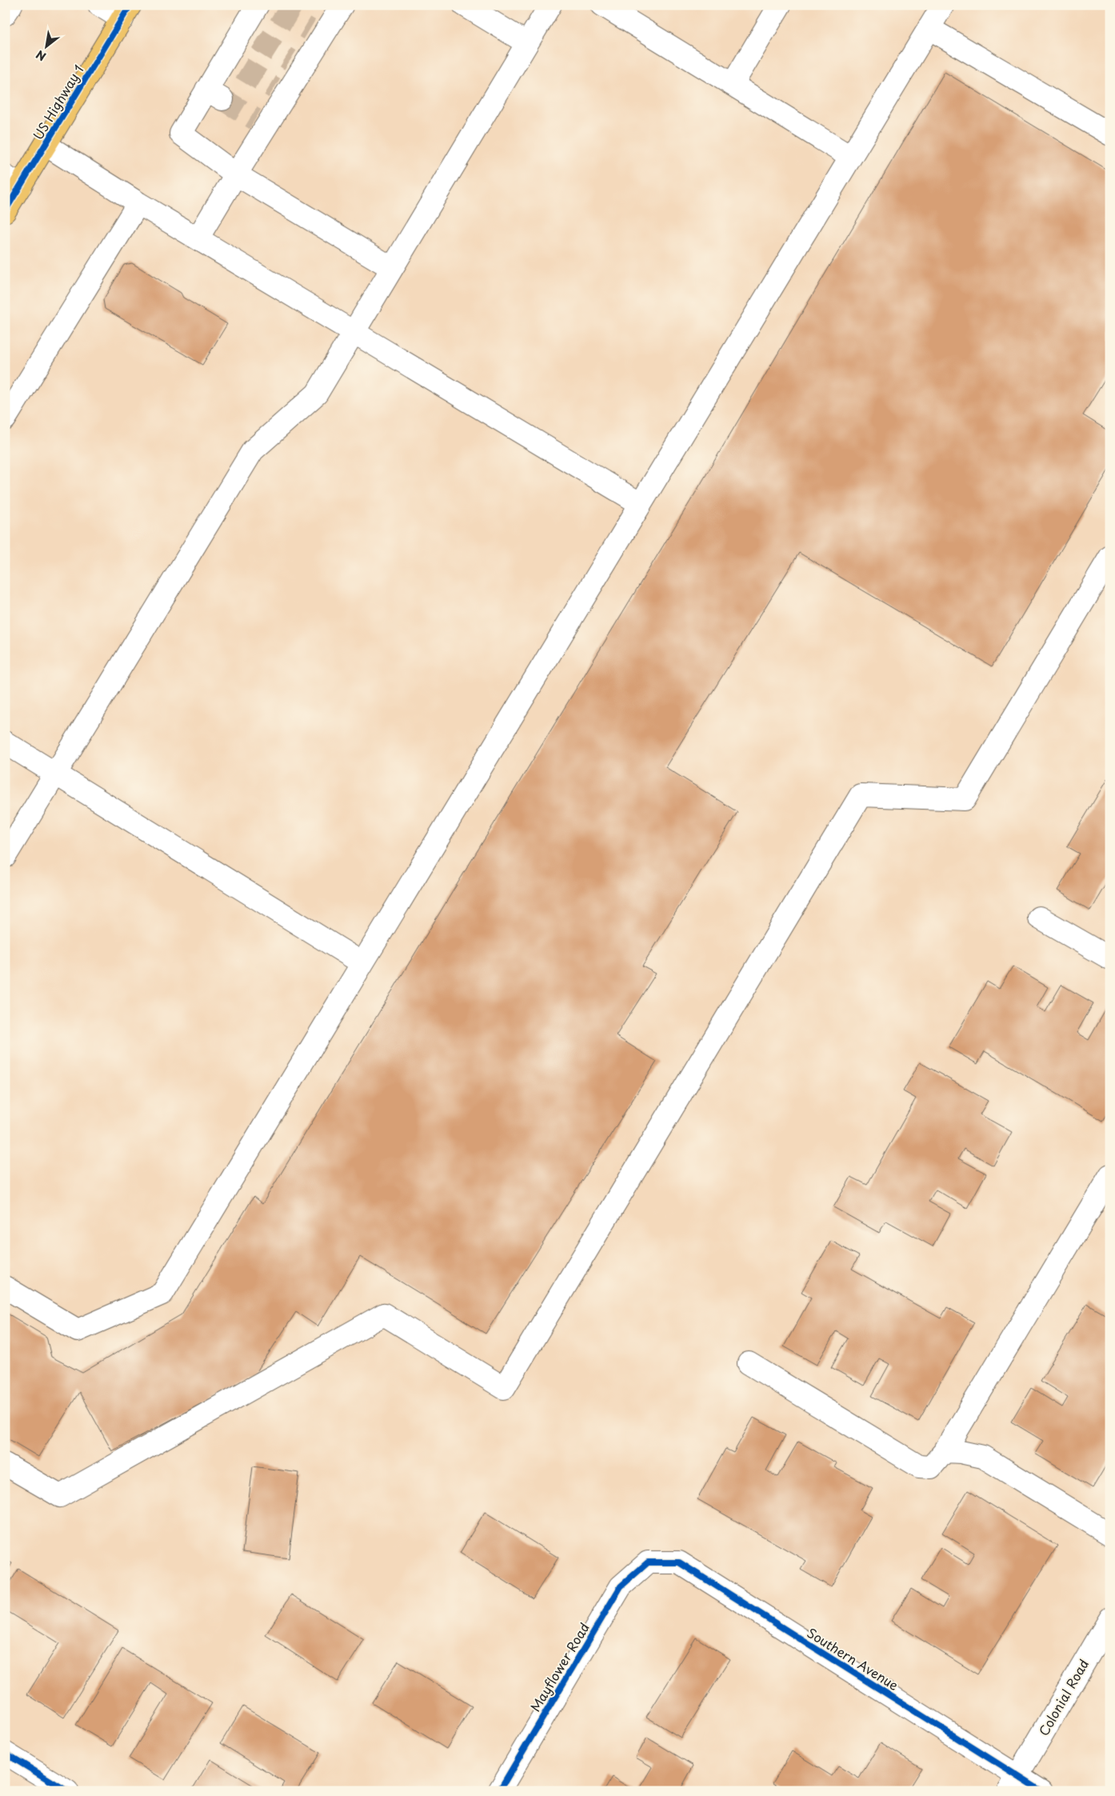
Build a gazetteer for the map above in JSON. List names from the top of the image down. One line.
{"streets":{"main road":["US Highway 1"],"street":["Southern Avenue","Mayflower Road","Colonial Road"]},"crossings":[["Southern Avenue","Mayflower Road"],["Southern Avenue","Colonial Road"]],"north":"bottom left"}
